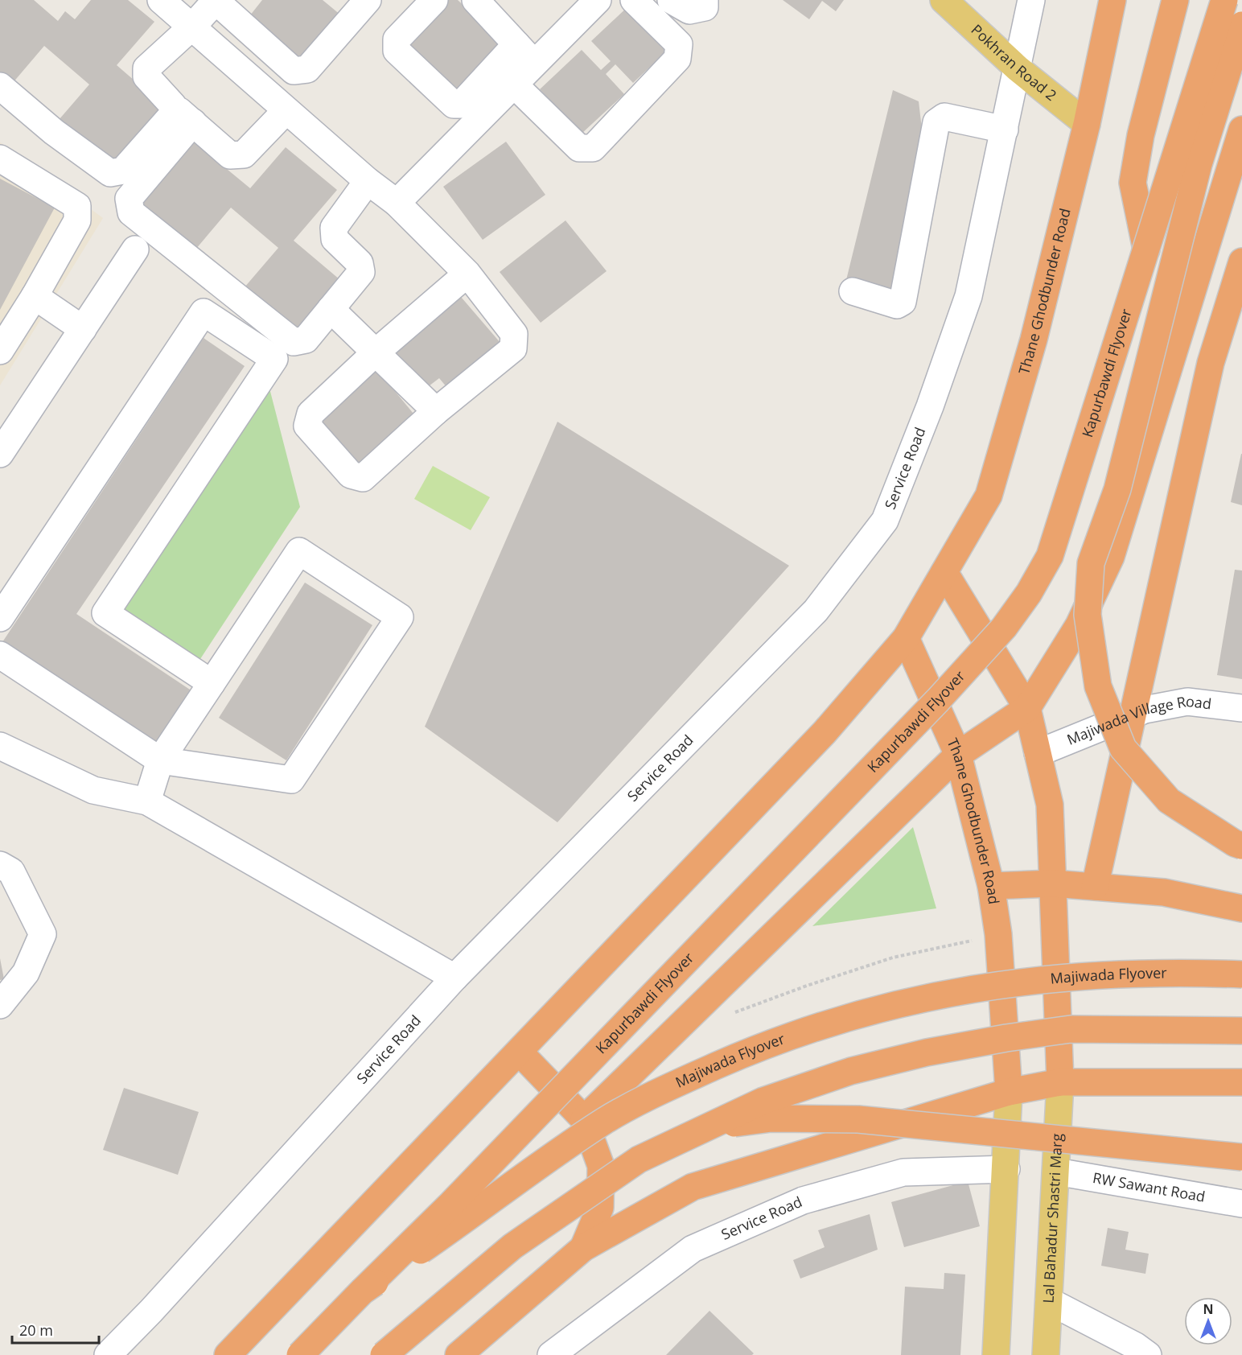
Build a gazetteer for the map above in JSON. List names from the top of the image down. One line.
{"streets":{"highway":["Thane Ghodbunder Road","Kapurbawdi Flyover","Majiwada Flyover"],"main road":["Pokhran Road 2","Lal Bahadur Shastri Marg"],"street":["Service Road","Majiwada Village Road","RW Sawant Road"]},"crossings":[["Pokhran Road 2","Thane Ghodbunder Road"],["Pokhran Road 2","Service Road"],["Kapurbawdi Flyover","Majiwada Flyover"],["RW Sawant Road","Lal Bahadur Shastri Marg"]],"scale_bar":"20 m","north":"top"}
